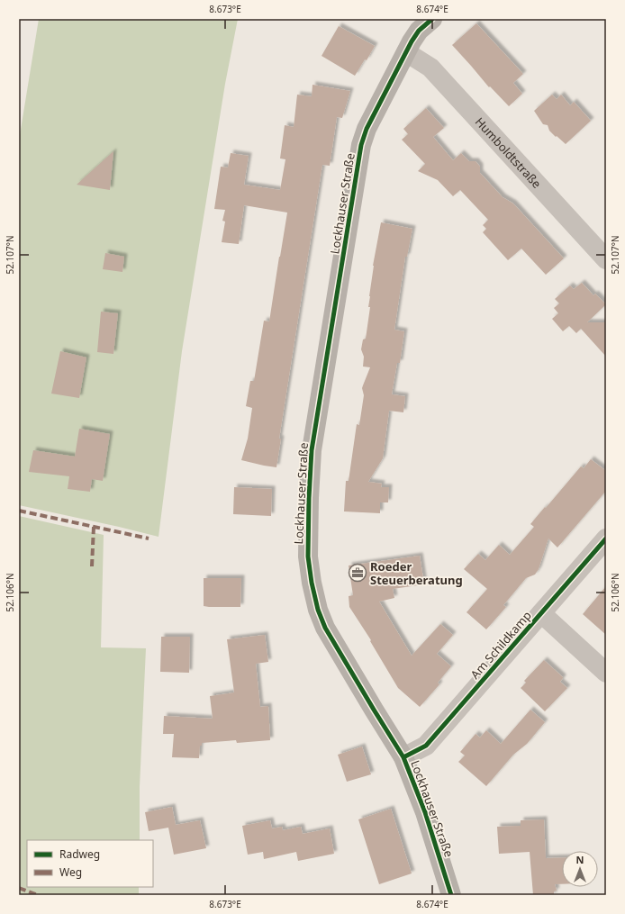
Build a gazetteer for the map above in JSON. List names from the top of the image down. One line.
{"streets":{"street":["Humboldtstraße","Lockhauser Straße","Am Schildkamp"]},"crossings":[["Humboldtstraße","Lockhauser Straße"],["Lockhauser Straße","Am Schildkamp"]],"places":{"office":["Roeder Steuerberatung"]},"legend":["Radweg","Weg"],"north":"top","coordinates":["8.673°E","8.674°E","52.107°N","52.106°N"]}
